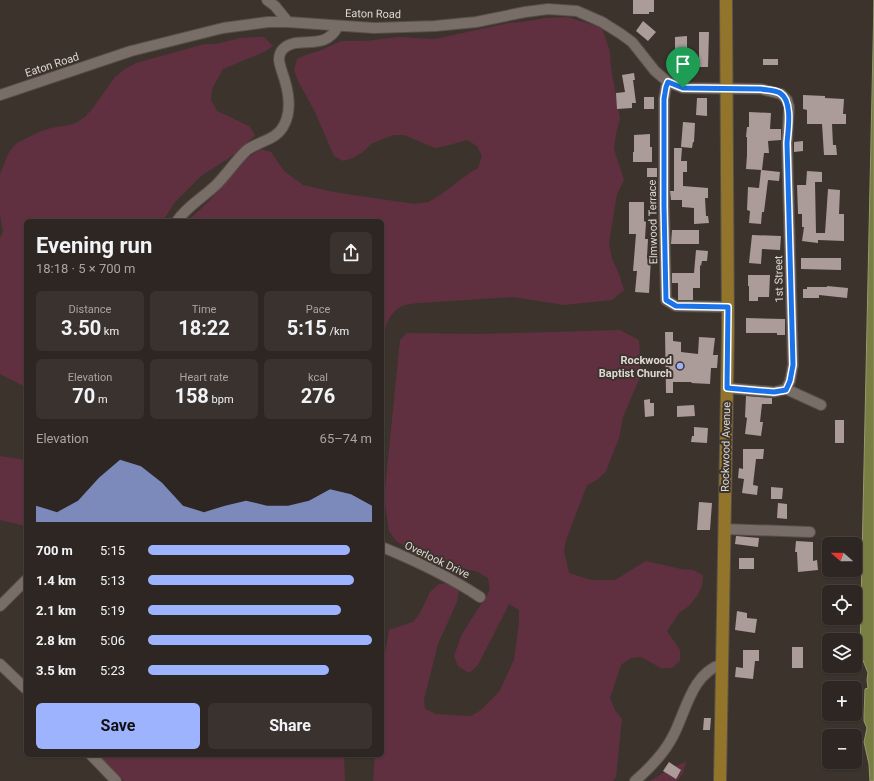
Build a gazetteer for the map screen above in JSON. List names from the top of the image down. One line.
{"streets":{"main road":["Rockwood Avenue"],"street":["Eaton Road","Elmwood Terrace","1st Street","Overlook Drive"]},"crossings":[["Eaton Road","Elmwood Terrace"],["Eaton Road","1st Street"],["Eaton Road","Rockwood Avenue"],["Elmwood Terrace","Rockwood Avenue"]],"places":["Rockwood Baptist Church"],"north":"left","page":{"heading":["Evening run","18:18 · 5 × 700 m"],"stats":[["Distance","3.50 km"],["Time","18:22"],["Pace","5:15 /km"],["Elevation","70 m"],["Heart rate","158 bpm"],["kcal","276"]],"chart":["Elevation","65–74 m"],"list":[{"name":"700 m","note":"5:15"},{"name":"1.4 km","note":"5:13"},{"name":"2.1 km","note":"5:19"},{"name":"2.8 km","note":"5:06"},{"name":"3.5 km","note":"5:23"}],"map_buttons":["+","−"],"buttons":["Save","Share"]}}
